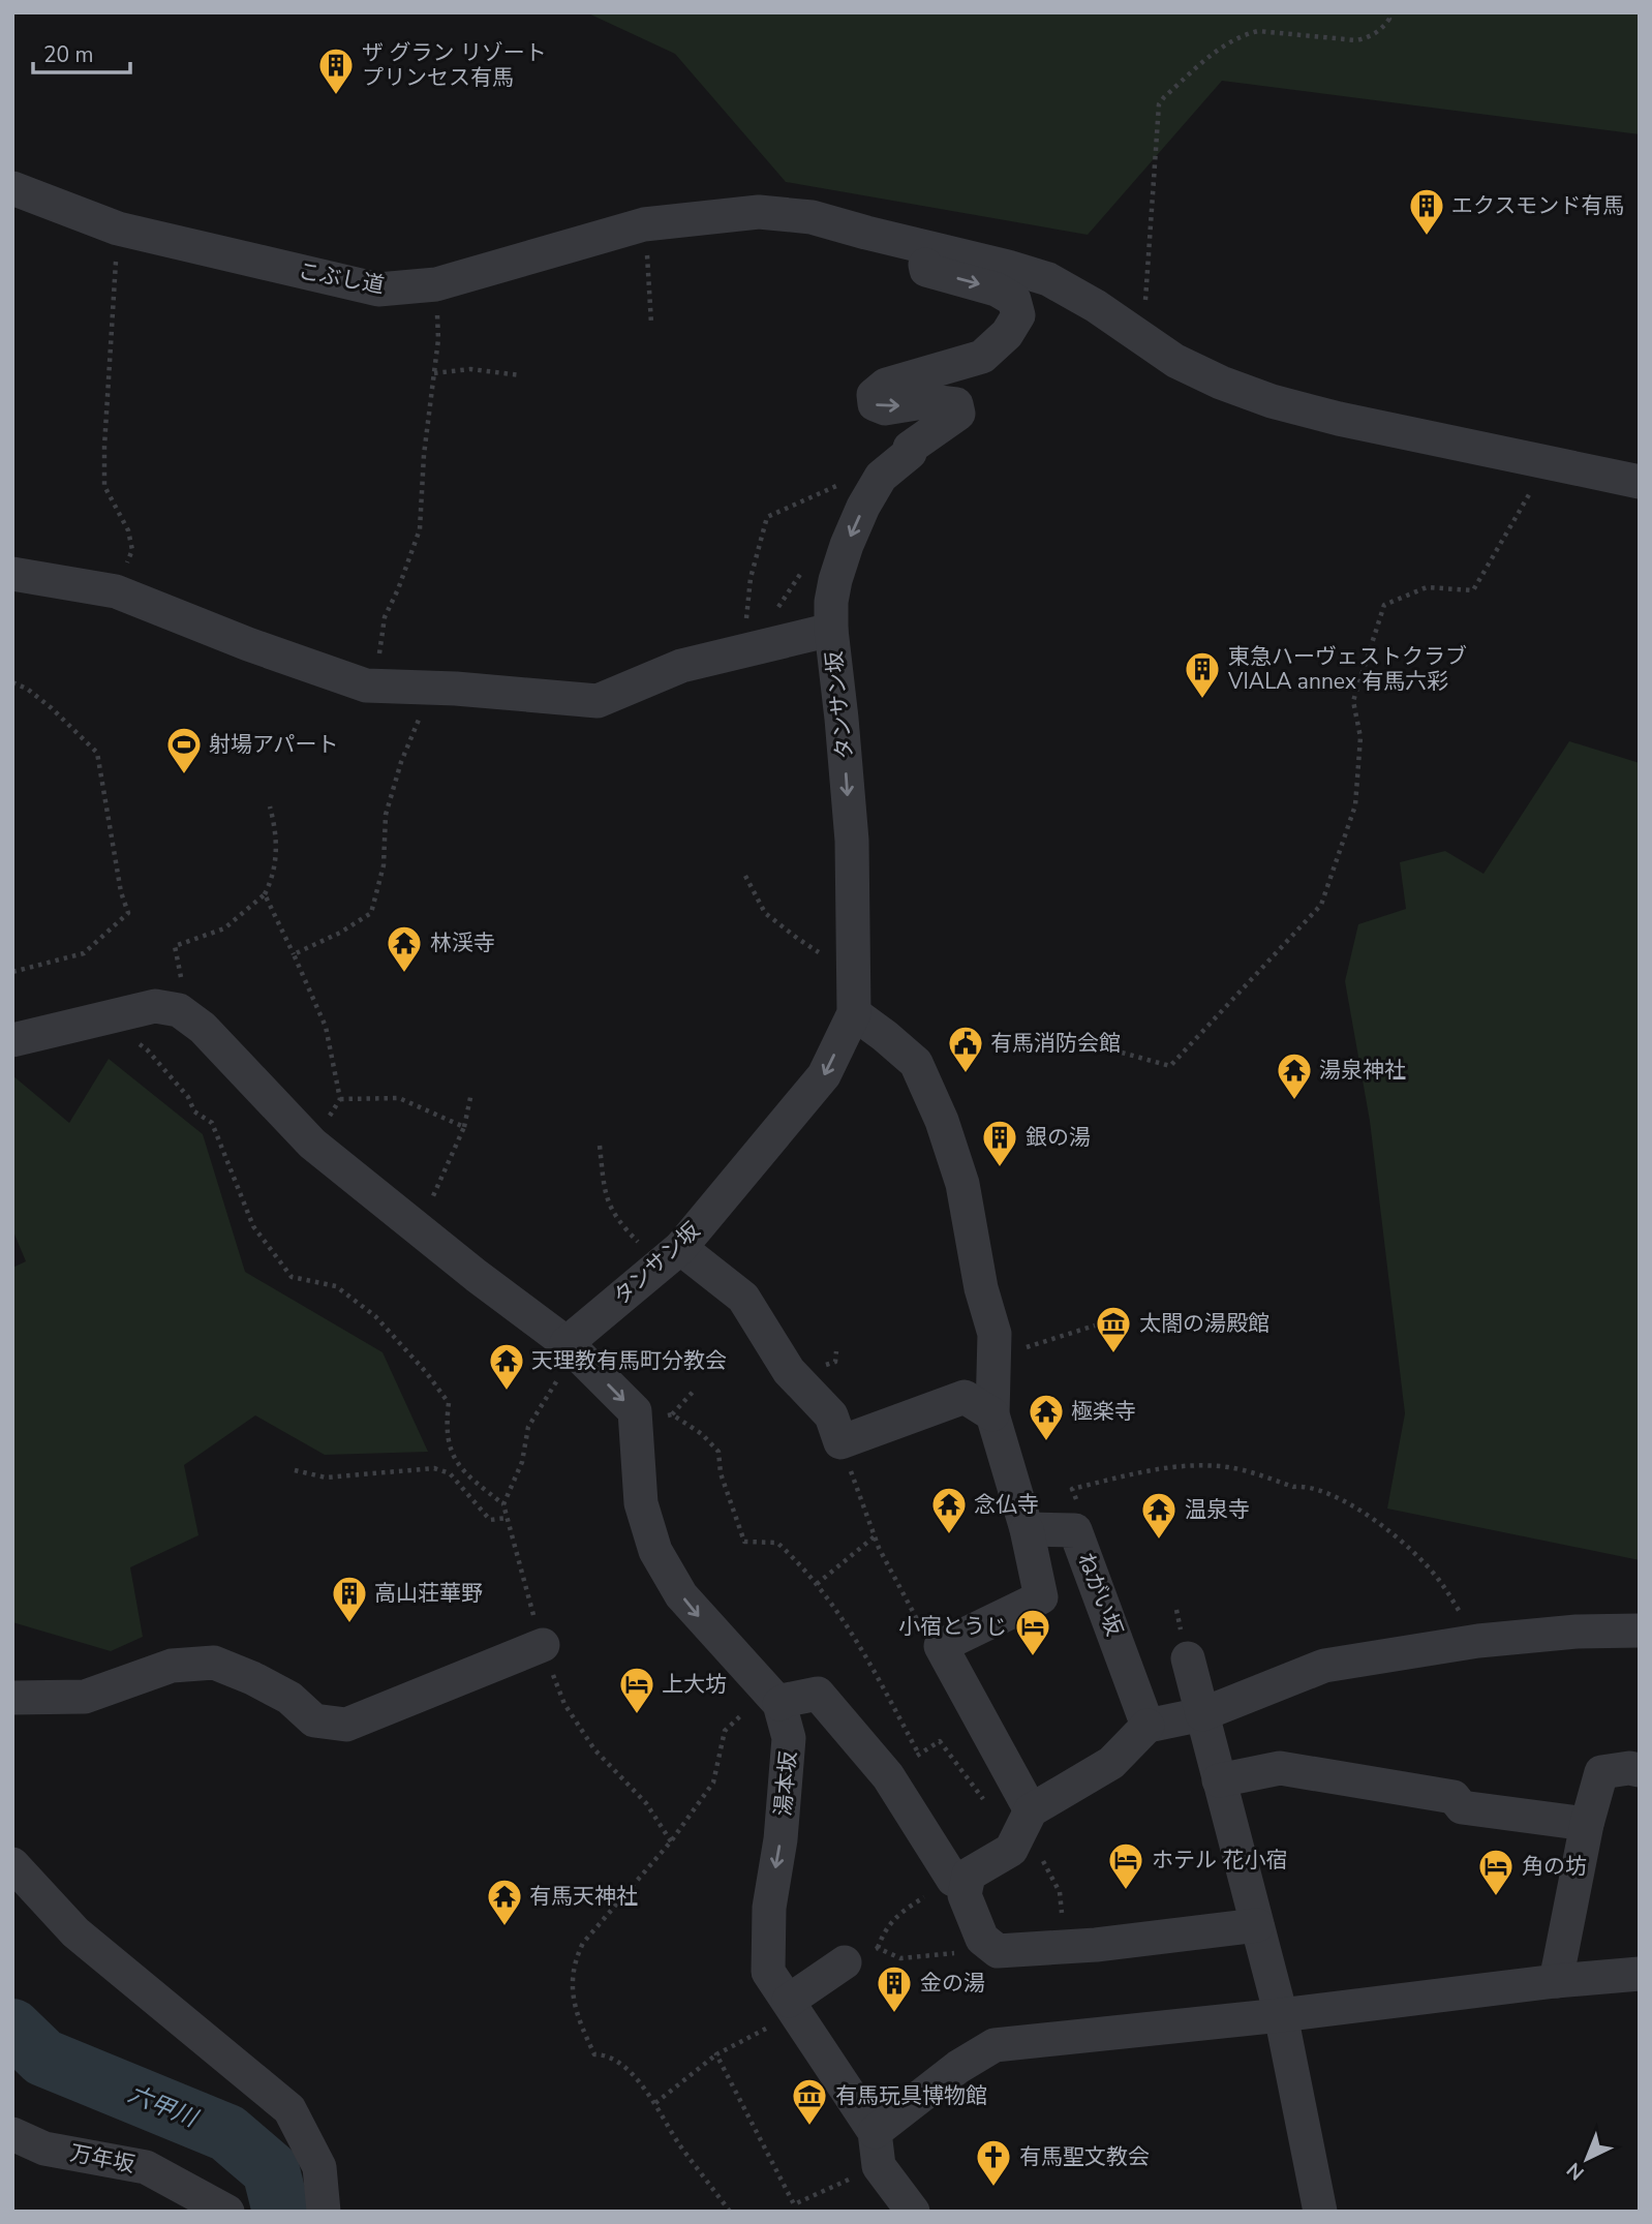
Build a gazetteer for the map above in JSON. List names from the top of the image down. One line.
{"streets":{"street":["こぶし道","タンサン坂","ねがい坂","湯本坂","万年坂"]},"crossings":[["こぶし道","タンサン坂"]],"water":["六甲川"],"places":{"building":["ザ グラン リゾート プリンセス有馬","エクスモンド有馬","東急ハーヴェストクラブ VIALA annex 有馬六彩","銀の湯","高山荘華野","金の湯"],"sports":["射場アパート"],"temple":["林渓寺","湯泉神社","天理教有馬町分教会","極楽寺","念仏寺","温泉寺","有馬天神社"],"public building":["有馬消防会館"],"museum":["太閤の湯殿館","有馬玩具博物館"],"hotel":["小宿とうじ","上大坊","ホテル 花小宿","角の坊"],"church":["有馬聖文教会"]},"scale_bar":"20 m","north":"bottom left"}
